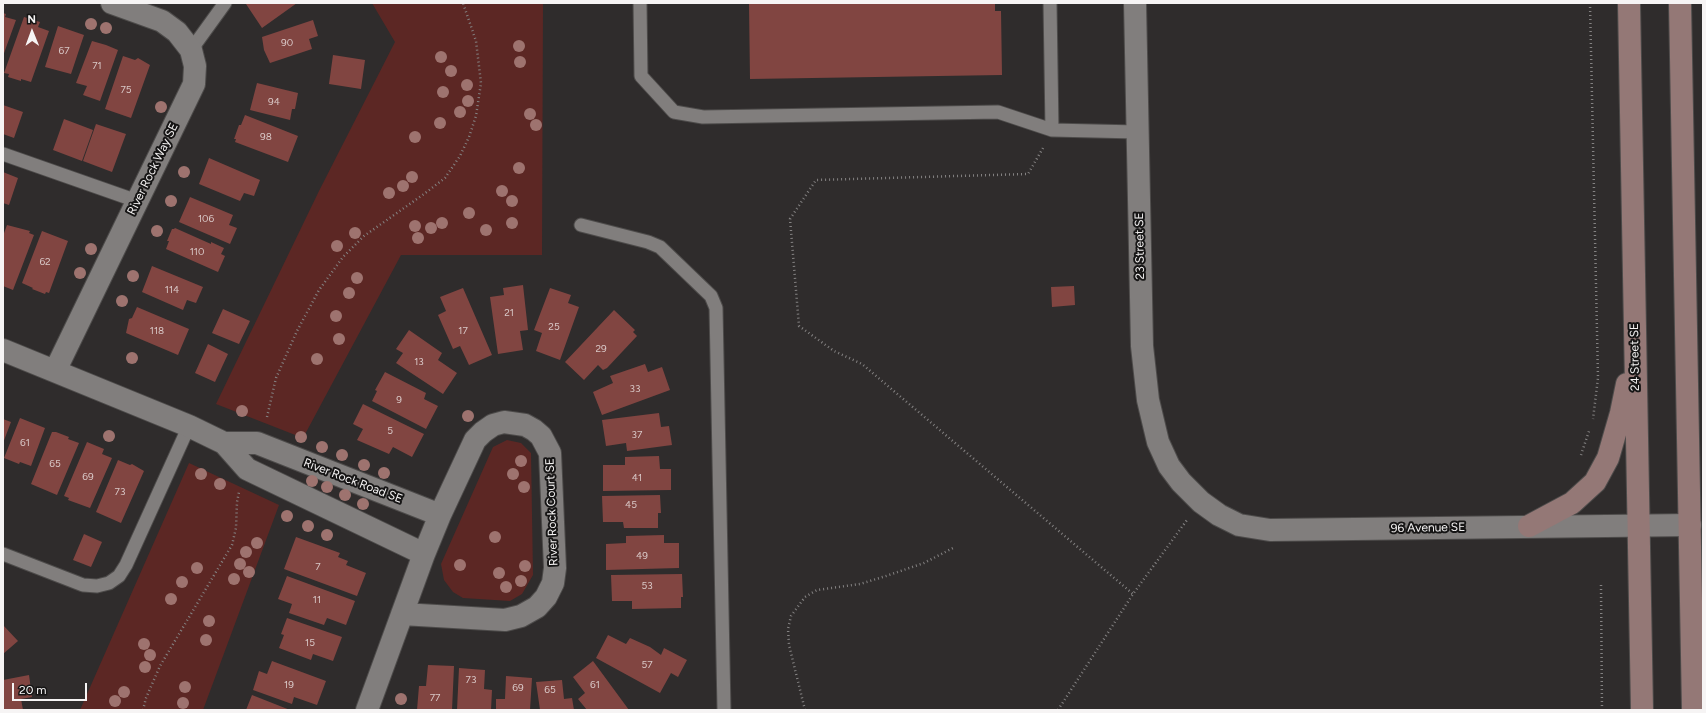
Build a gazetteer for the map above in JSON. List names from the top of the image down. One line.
{"streets":{"main road":["24 Street SE"],"street":["River Rock Way SE","23 Street SE","River Rock Road SE","River Rock Court SE","96 Avenue SE"]},"crossings":[["River Rock Way SE","River Rock Road SE"],["23 Street SE","96 Avenue SE"],["24 Street SE","96 Avenue SE"],["River Rock Road SE","River Rock Court SE"]],"house_numbers":["90","67","71","75","94","98","106","110","62","114","21","25","118","17","29","13","33","9","5","37","61","65","69","41","73","45","49","7","53","11","15","57","73","19","61","69","65","77"],"scale_bar":"20 m","north":"top"}
